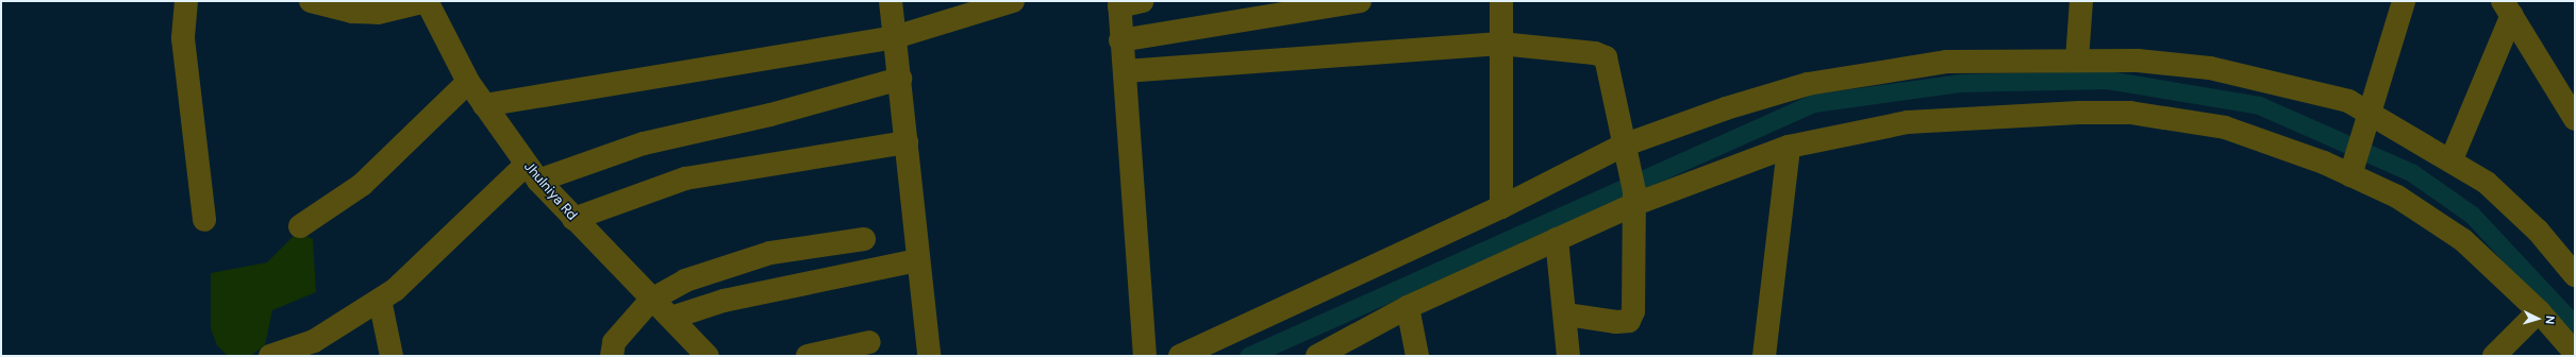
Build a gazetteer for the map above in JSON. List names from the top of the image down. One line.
{"streets":{"street":["Jhulniya Rd"]},"north":"right"}
